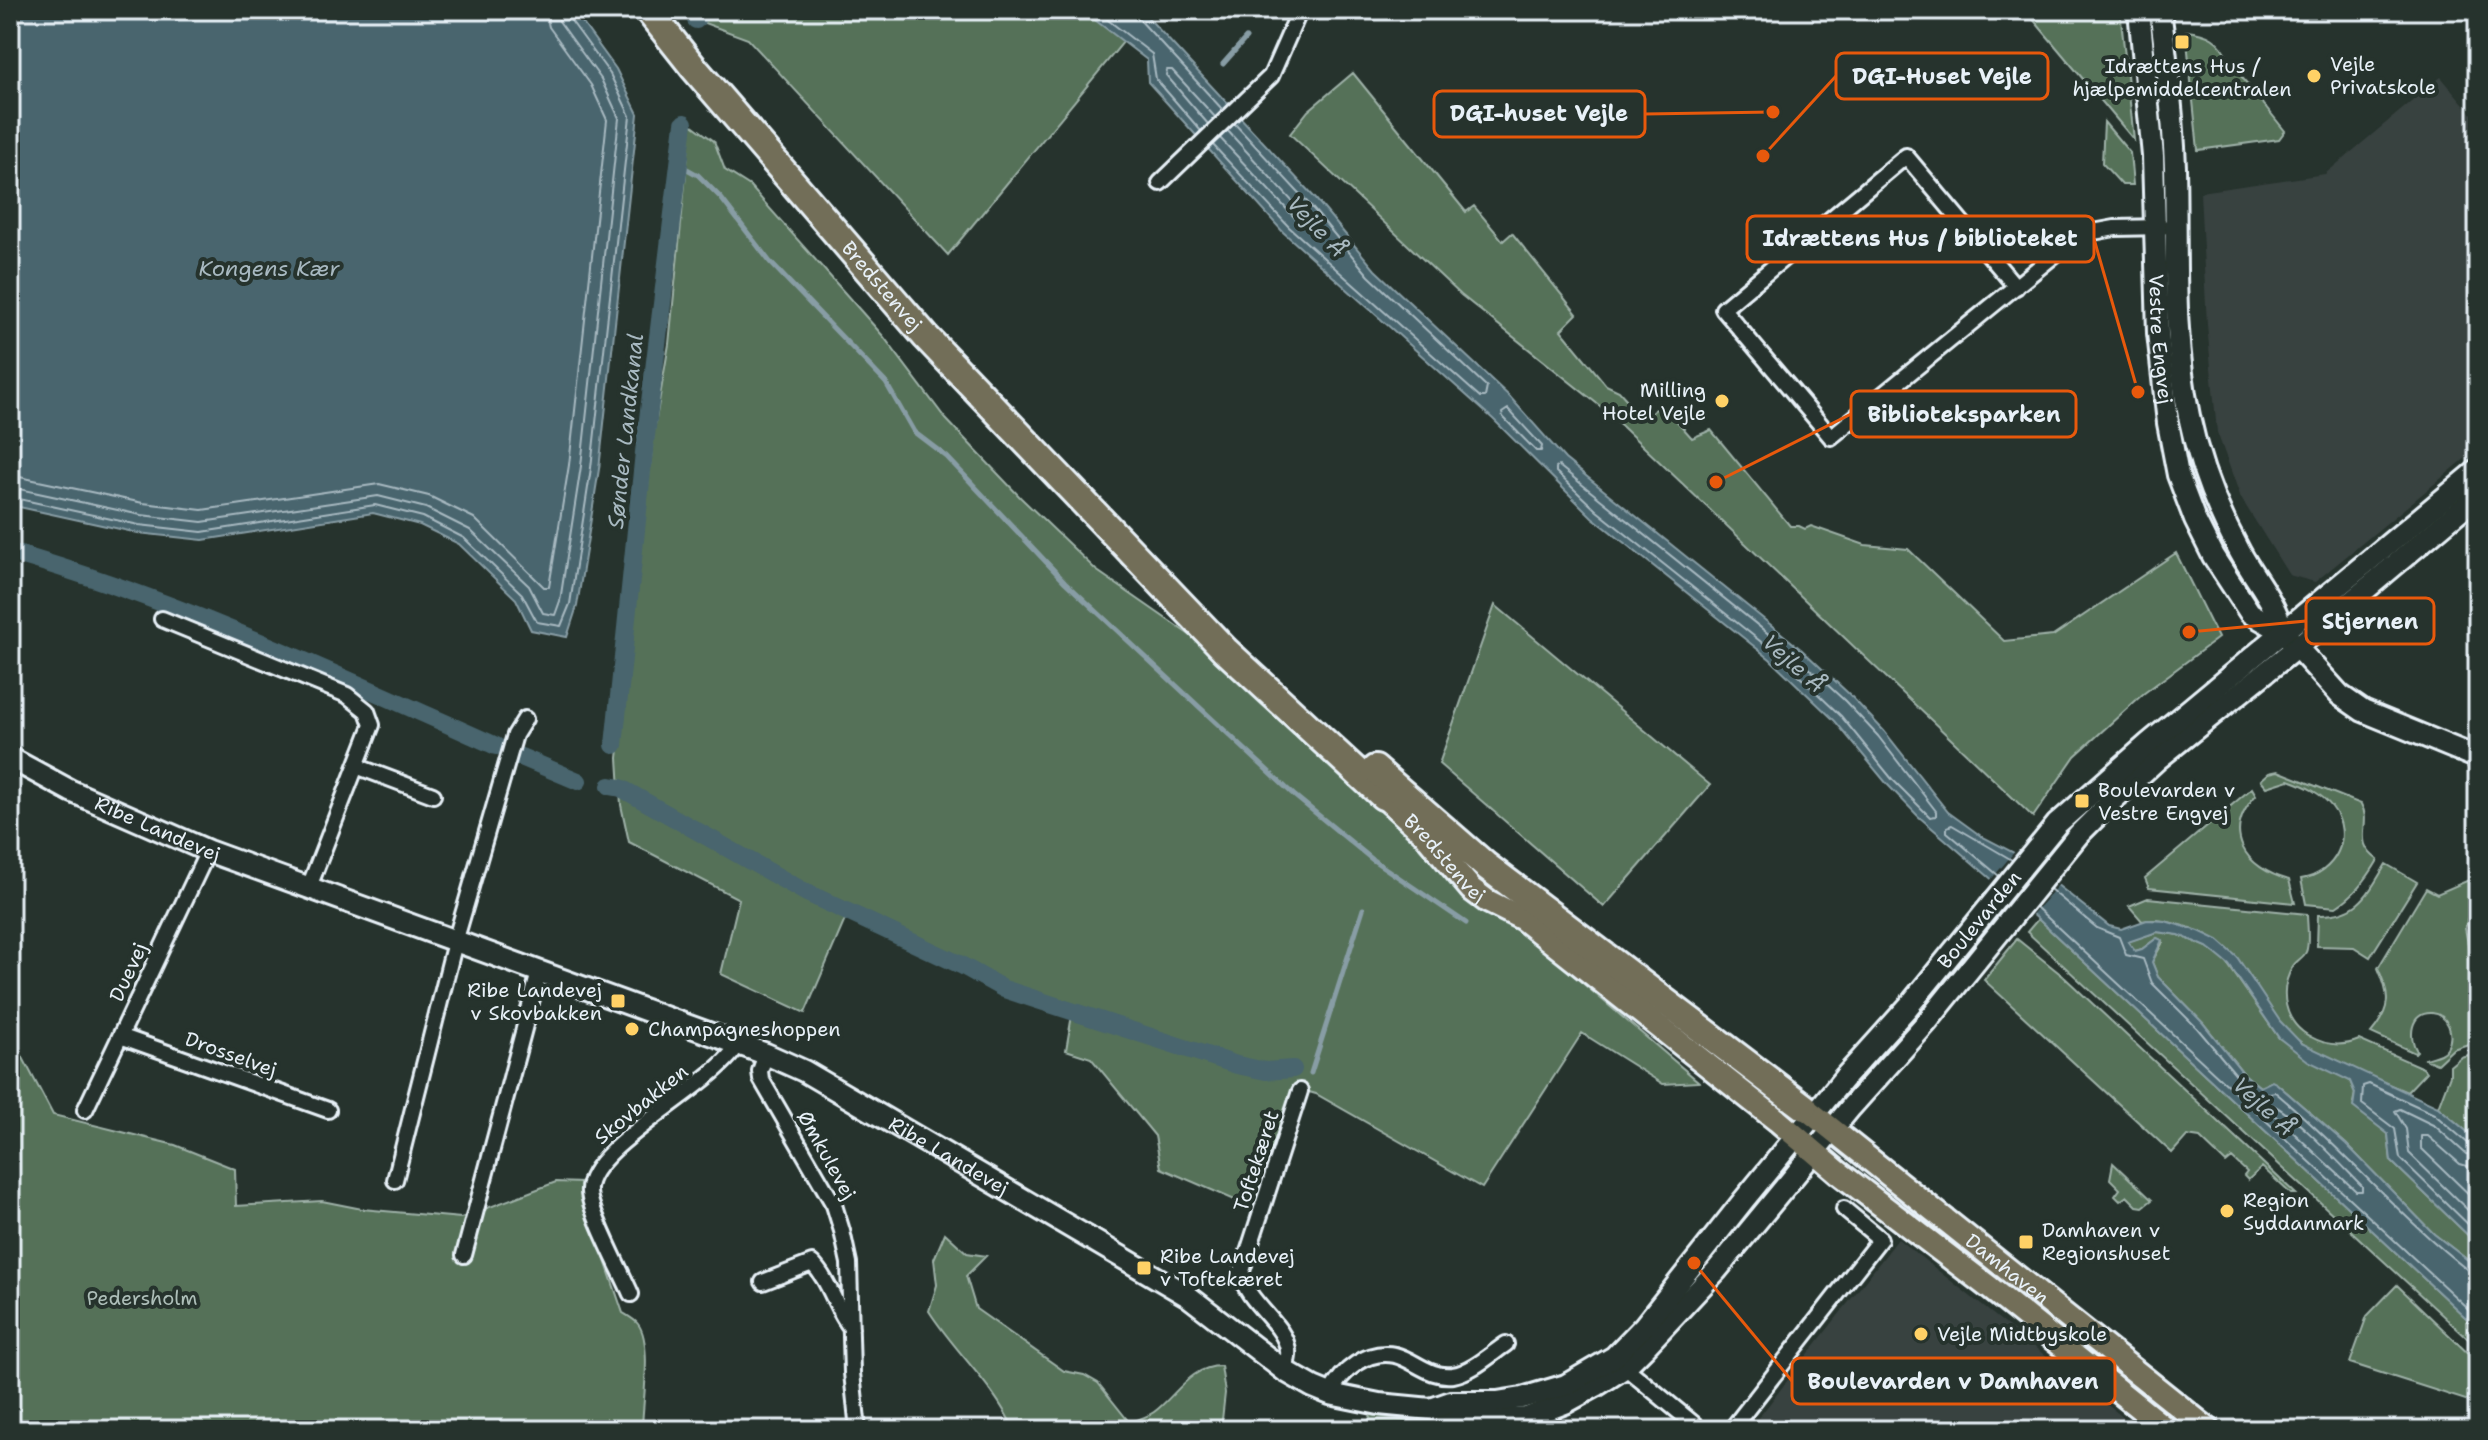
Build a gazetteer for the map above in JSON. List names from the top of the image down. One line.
{"streets":{"highway":["Bredstenvej"],"main road":["Vestre Engvej","Ribe Landevej","Boulevarden","Damhaven"],"street":["Duevej","Drosselvej","Skovbakken","Ømkulevej","Toftekæret"]},"crossings":[["Bredstenvej","Boulevarden"],["Bredstenvej","Damhaven"],["Vestre Engvej","Boulevarden"],["Ribe Landevej","Boulevarden"],["Ribe Landevej","Duevej"],["Ribe Landevej","Skovbakken"],["Ribe Landevej","Ømkulevej"],["Ribe Landevej","Toftekæret"],["Boulevarden","Damhaven"],["Duevej","Drosselvej"]],"water":["Vejle Å","Kongens Kær","Sønder Landkanal"],"parks":["Pedersholm"],"places":{"transit":["Idrættens Hus / hjælpemiddelcentralen","Boulevarden v Vestre Engvej","Ribe Landevej v Skovbakken","Damhaven v Regionshuset","Ribe Landevej v Toftekæret"],"other":["Vejle Privatskole","DGI-huset Vejle","DGI-Huset Vejle","Idrættens Hus / biblioteket","Milling Hotel Vejle","Biblioteksparken","Stjernen","Champagneshoppen","Region Syddanmark","Boulevarden v Damhaven","Vejle Midtbyskole"]}}
